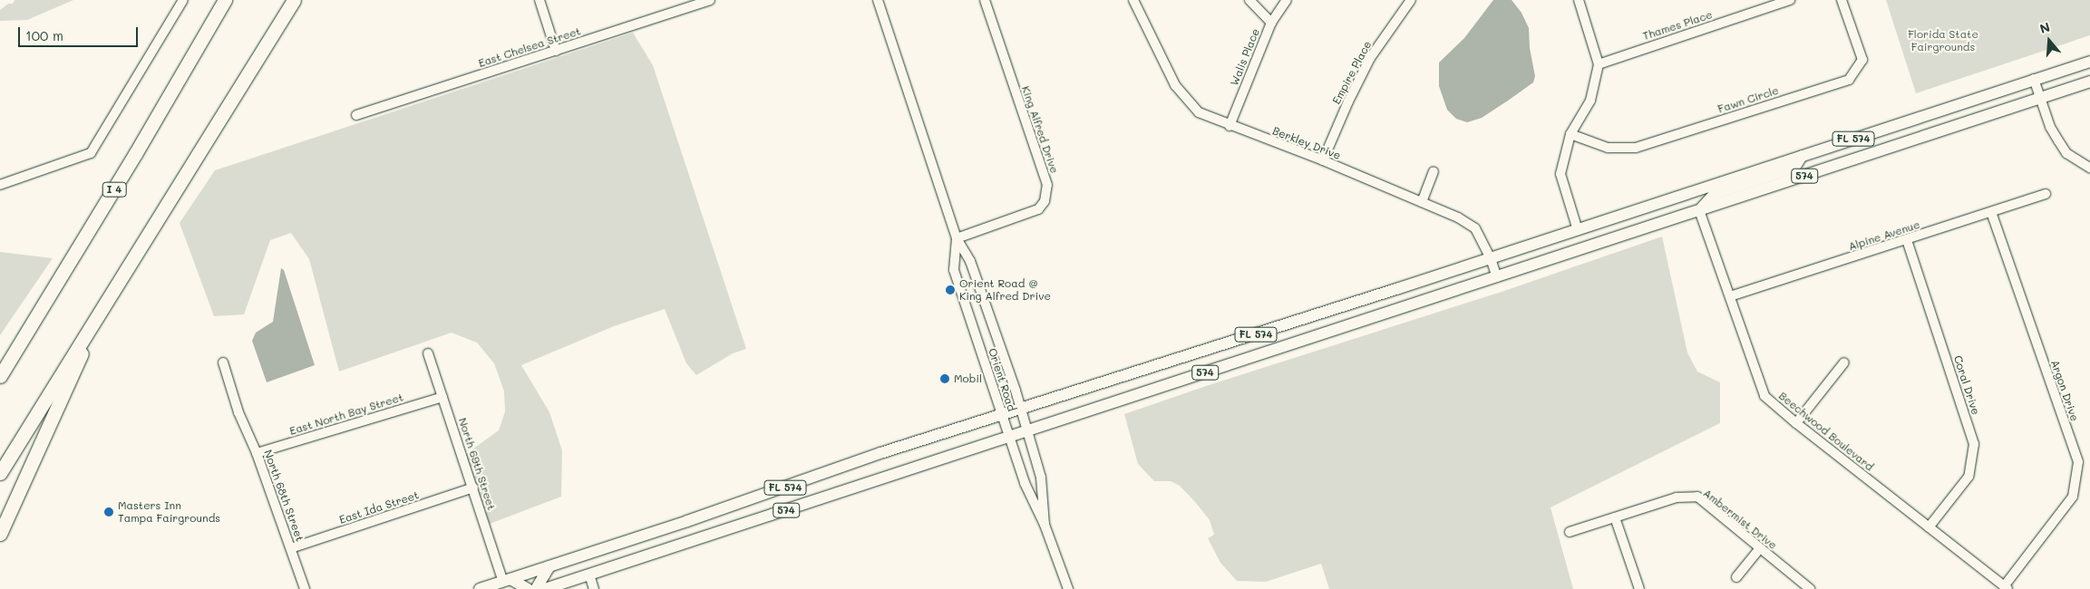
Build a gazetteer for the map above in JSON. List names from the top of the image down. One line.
{"streets":{"highway":["I 4"],"main road":["FL 574","574"],"street":["Thames Place","East Chelsea Street","Walis Place","Empire Place","Fawn Circle","King Alfred Drive","Berkley Drive","Alpine Avenue","Orient Road","Coral Drive","Argon Drive","East North Bay Street","Beechwood Boulevard","North 69th Street","North 68th Street","East Ida Street","Ambermist Drive"]},"crossings":[["Walis Place","Berkley Drive"],["Empire Place","Berkley Drive"],["King Alfred Drive","Orient Road"],["FL 574","Berkley Drive"],["FL 574","Orient Road"],["FL 574","North 69th Street"],["Berkley Drive","574"],["574","Orient Road"],["574","Beechwood Boulevard"],["Alpine Avenue","Coral Drive"],["Alpine Avenue","Argon Drive"],["Alpine Avenue","Beechwood Boulevard"],["Coral Drive","Beechwood Boulevard"],["Argon Drive","Beechwood Boulevard"],["East North Bay Street","North 69th Street"],["East North Bay Street","North 68th Street"],["North 69th Street","East Ida Street"],["North 68th Street","East Ida Street"]],"parks":["Florida State Fairgrounds"],"places":["Orient Road @ King Alfred Drive","Mobil","Masters Inn Tampa Fairgrounds"],"scale_bar":"100 m","north":"top"}
